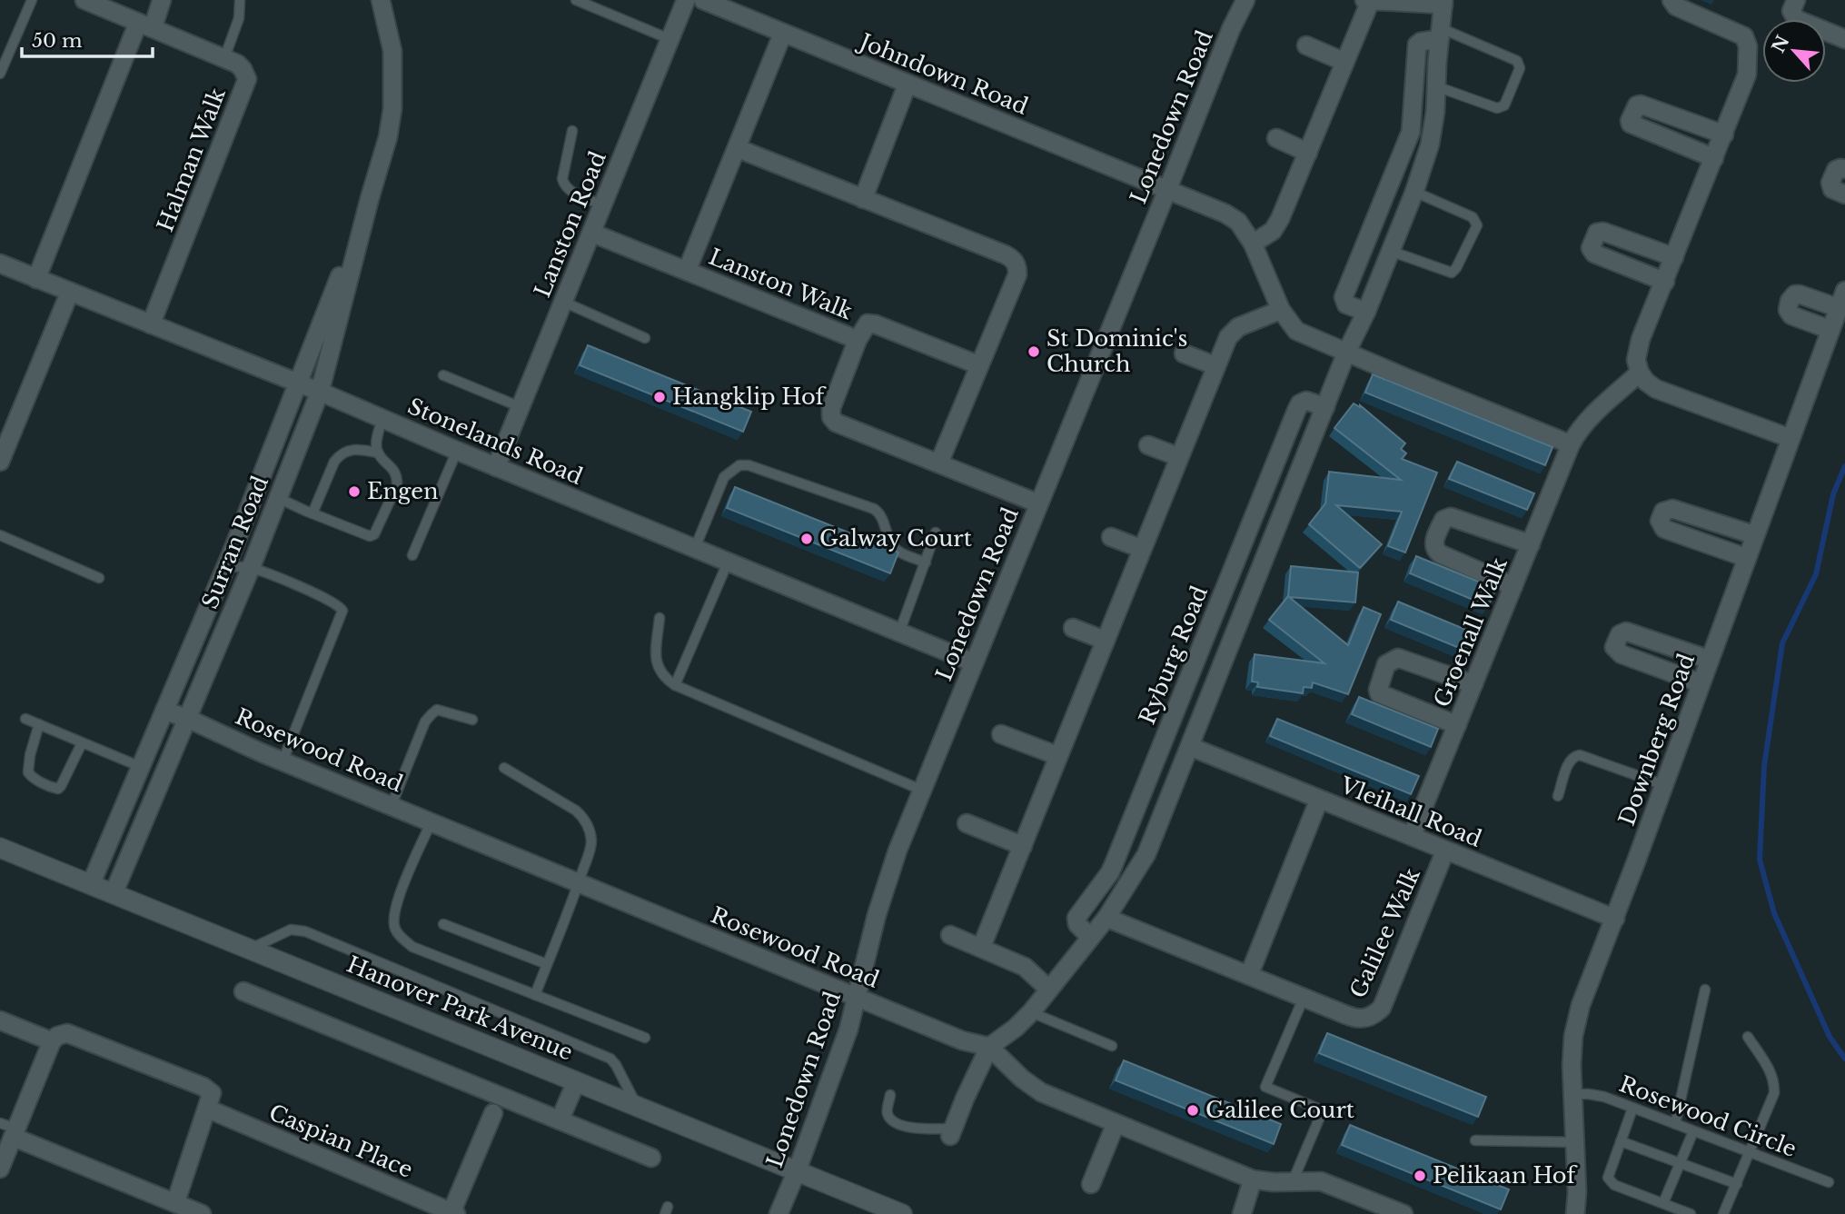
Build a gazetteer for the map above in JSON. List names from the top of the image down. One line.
{"streets":{"street":["Johndown Road","Lonedown Road","Halman Walk","Lanston Road","Lanston Walk","Stonelands Road","Surran Road","Groenall Walk","Ryburg Road","Downberg Road","Rosewood Road","Vleihall Road","Galilee Walk","Hanover Park Avenue","Caspian Place"],"lane":["Rosewood Circle"]},"crossings":[["Johndown Road","Lonedown Road"],["Johndown Road","Lanston Walk"],["Lonedown Road","Lanston Walk"],["Lonedown Road","Stonelands Road"],["Lonedown Road","Rosewood Road"],["Lonedown Road","Hanover Park Avenue"],["Halman Walk","Stonelands Road"],["Lanston Road","Lanston Walk"],["Lanston Road","Stonelands Road"],["Stonelands Road","Surran Road"],["Surran Road","Rosewood Road"],["Surran Road","Hanover Park Avenue"],["Groenall Walk","Vleihall Road"],["Downberg Road","Vleihall Road"],["Downberg Road","Rosewood Circle"],["Vleihall Road","Galilee Walk"]],"places":["St Dominic's Church","Hangklip Hof","Engen","Galway Court","Galilee Court","Pelikaan Hof"],"scale_bar":"50 m","north":"top left"}
